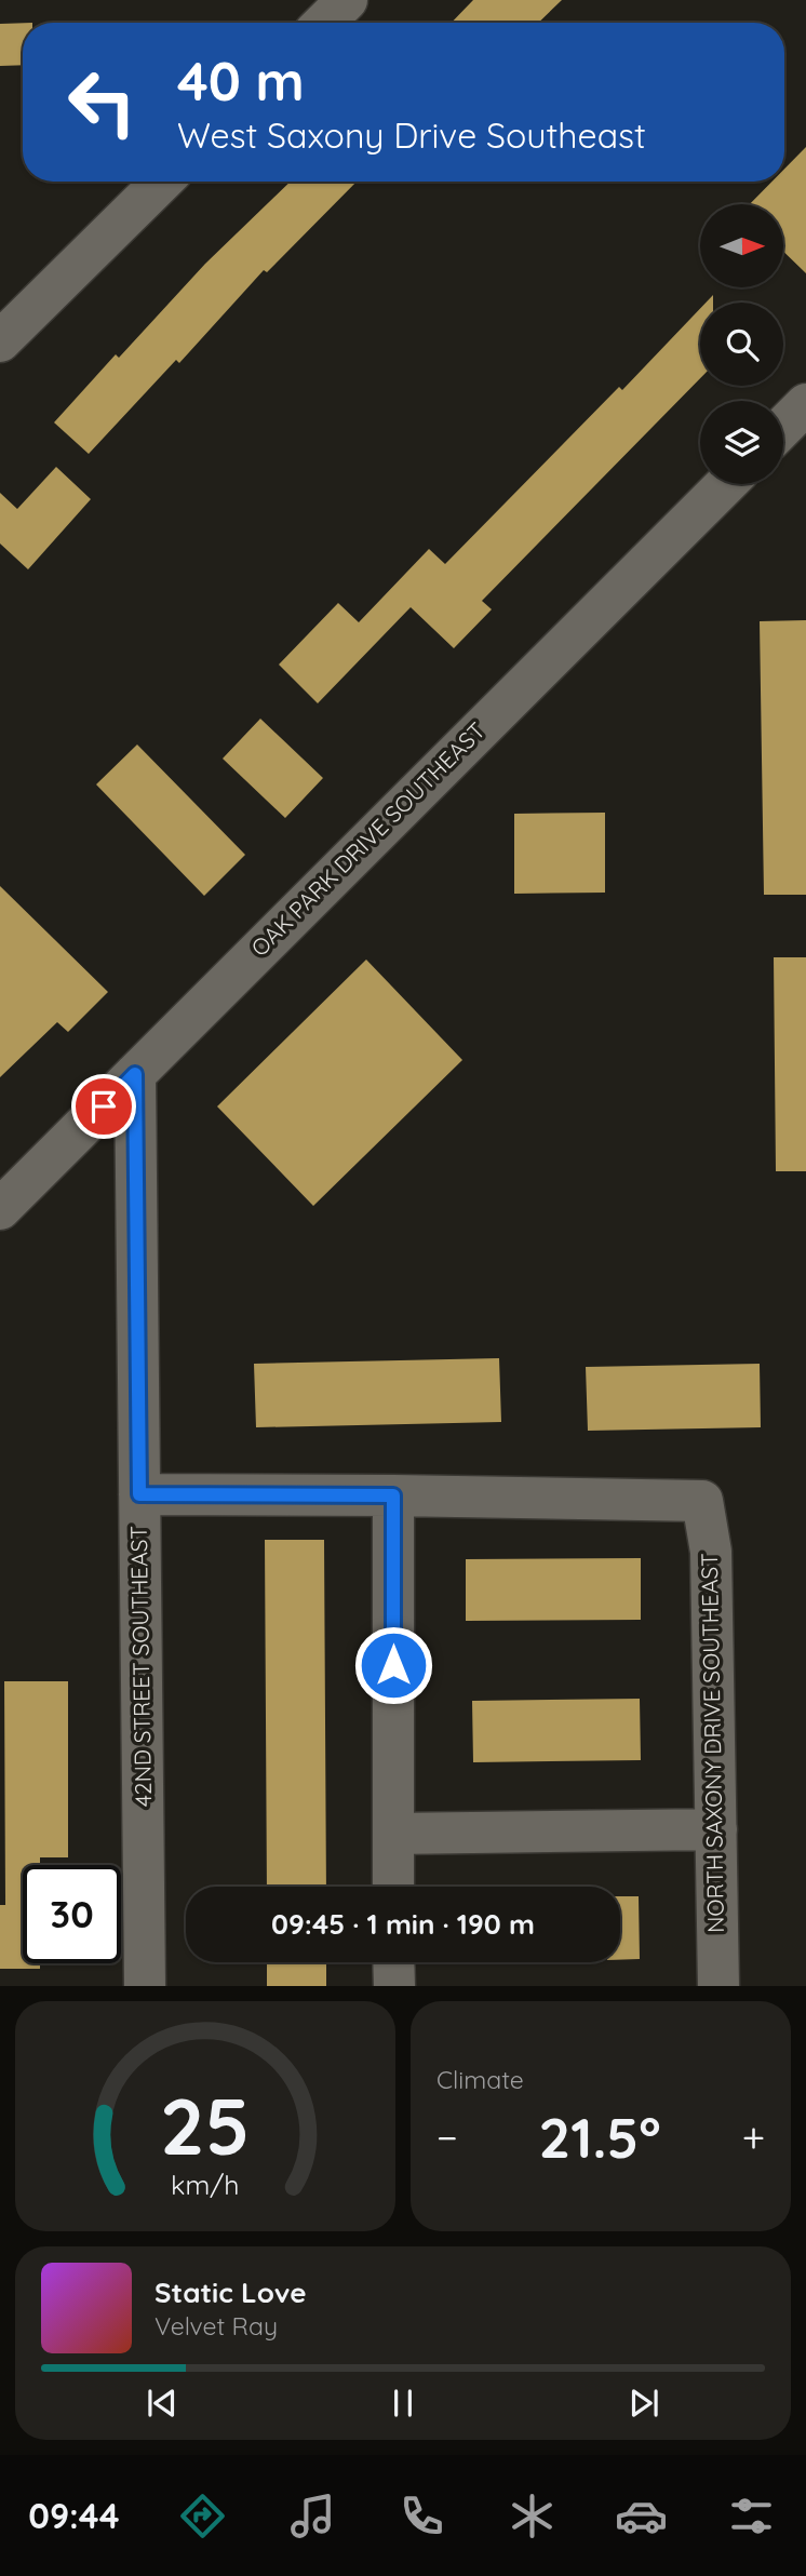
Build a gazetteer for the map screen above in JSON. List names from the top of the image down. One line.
{"streets":{"street":["OAK PARK DRIVE SOUTHEAST","42ND STREET SOUTHEAST","NORTH SAXONY DRIVE SOUTHEAST"]},"crossings":[["OAK PARK DRIVE SOUTHEAST","42ND STREET SOUTHEAST"]],"north":"right","page":{"turn":["40 m","West Saxony Drive Southeast"],"limit":"30","trip":"09:45 · 1 min · 190 m","tile":"Climate","heat":["−","21.5°","+"],"song":["Static Love","Velvet Ray"],"tabs":"09:44","gauge":["25","km/h"]}}
